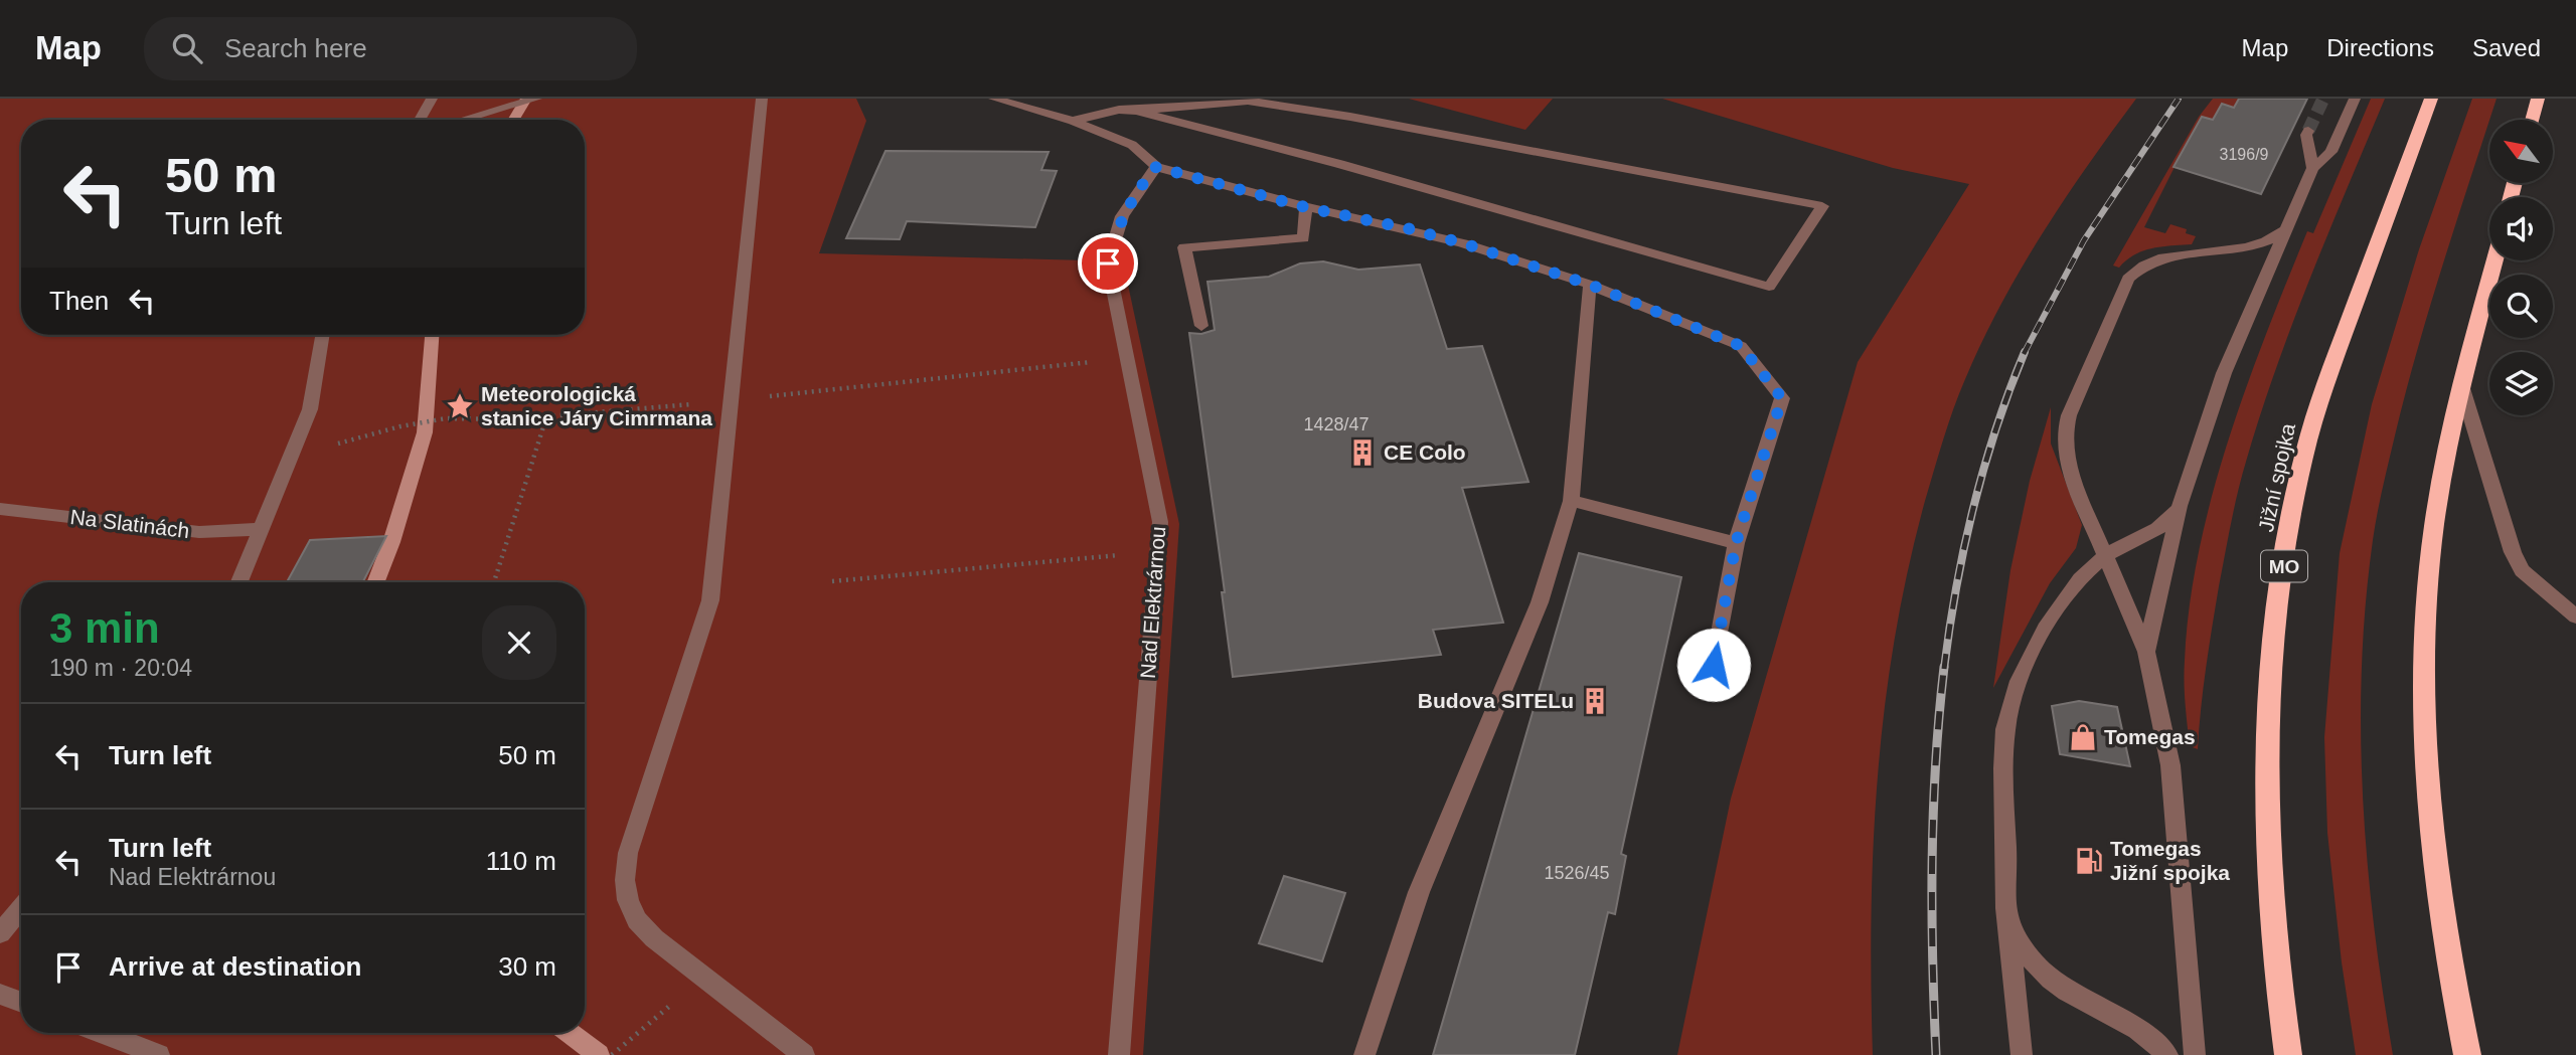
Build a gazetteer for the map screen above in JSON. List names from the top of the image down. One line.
{"streets":{"highway":["Jižní spojka","MO"],"street":["Na Slatinách","Nad Elektrárnou"]},"places":{"place":["Meteorologická stanice Járy Cimrmana"],"building":["CE Colo","Budova SITELu"],"shop":["Tomegas"],"fuel station":["Tomegas Jižní spojka"]},"house_numbers":["3196/9","1428/47","1526/45"],"north":"top left","page":{"header":"Map","search":"Search here","nav":["Map","Directions","Saved"],"turn":["50 m","Turn left"],"then":"Then","heading":["3 min","190 m · 20:04"],"list":[{"name":"Turn left","value":"50 m"},{"name":"Turn left","note":"Nad Elektrárnou","value":"110 m"},{"name":"Arrive at destination","value":"30 m"}]}}
